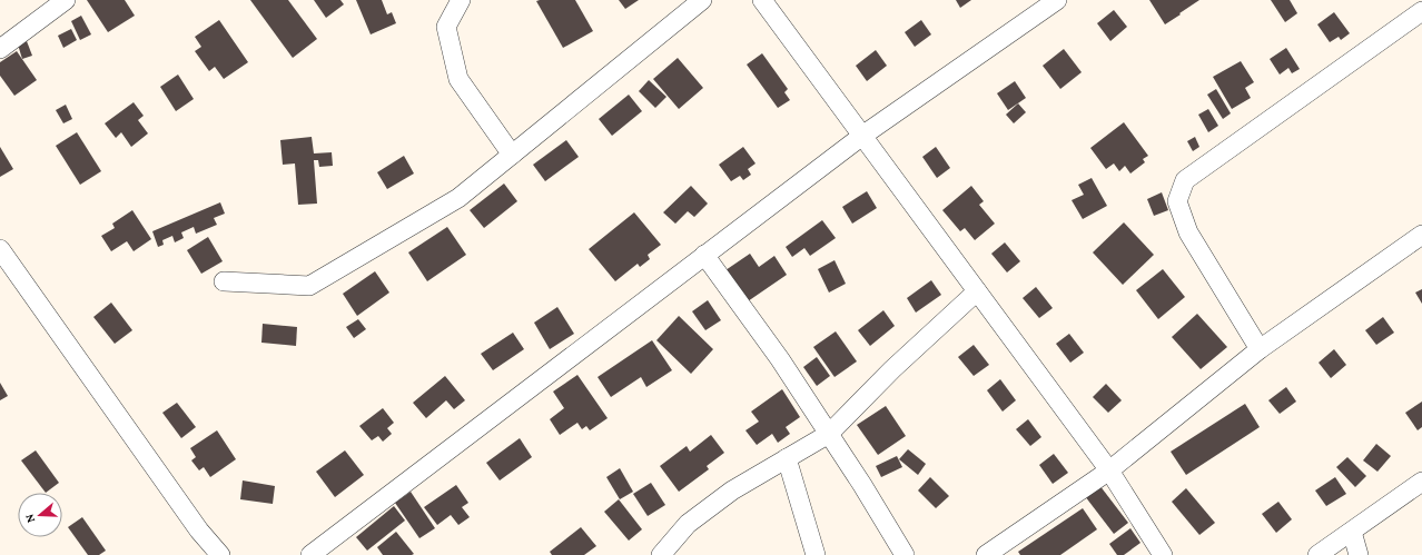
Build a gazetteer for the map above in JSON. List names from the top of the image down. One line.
{"north":"left"}
